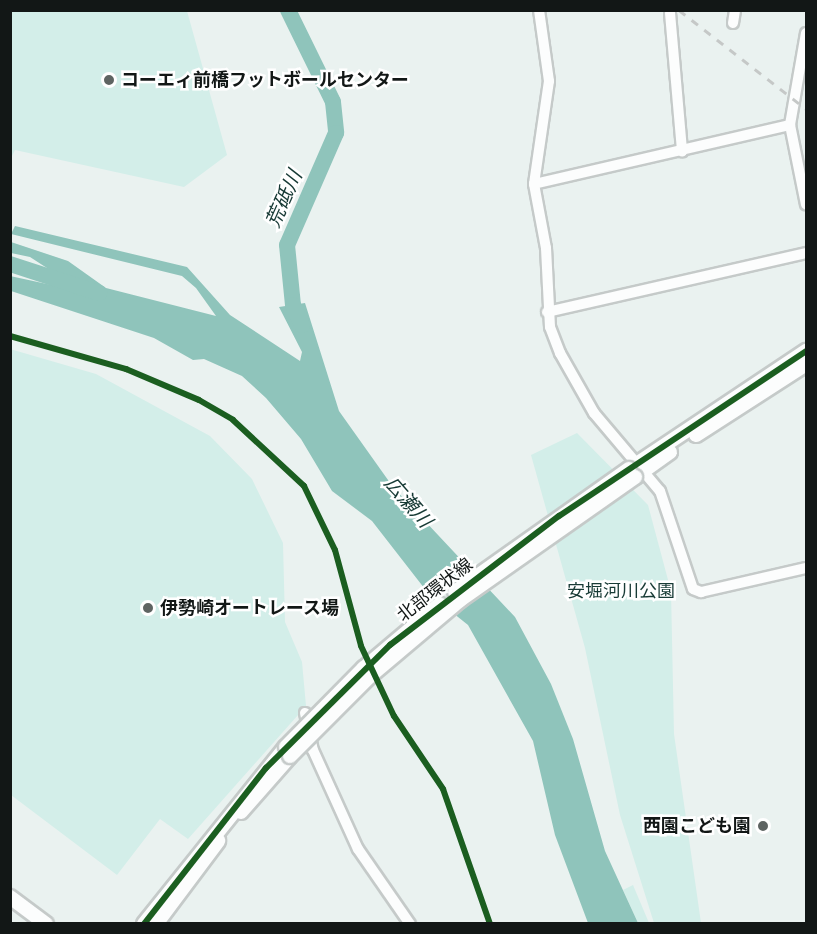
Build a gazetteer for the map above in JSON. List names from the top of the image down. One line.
{"streets":{"street":["北部環状線"]},"water":["荒砥川","広瀬川"],"parks":["安堀河川公園"],"places":["コーエィ前橋フットボールセンター","伊勢崎オートレース場","西園こども園"]}
